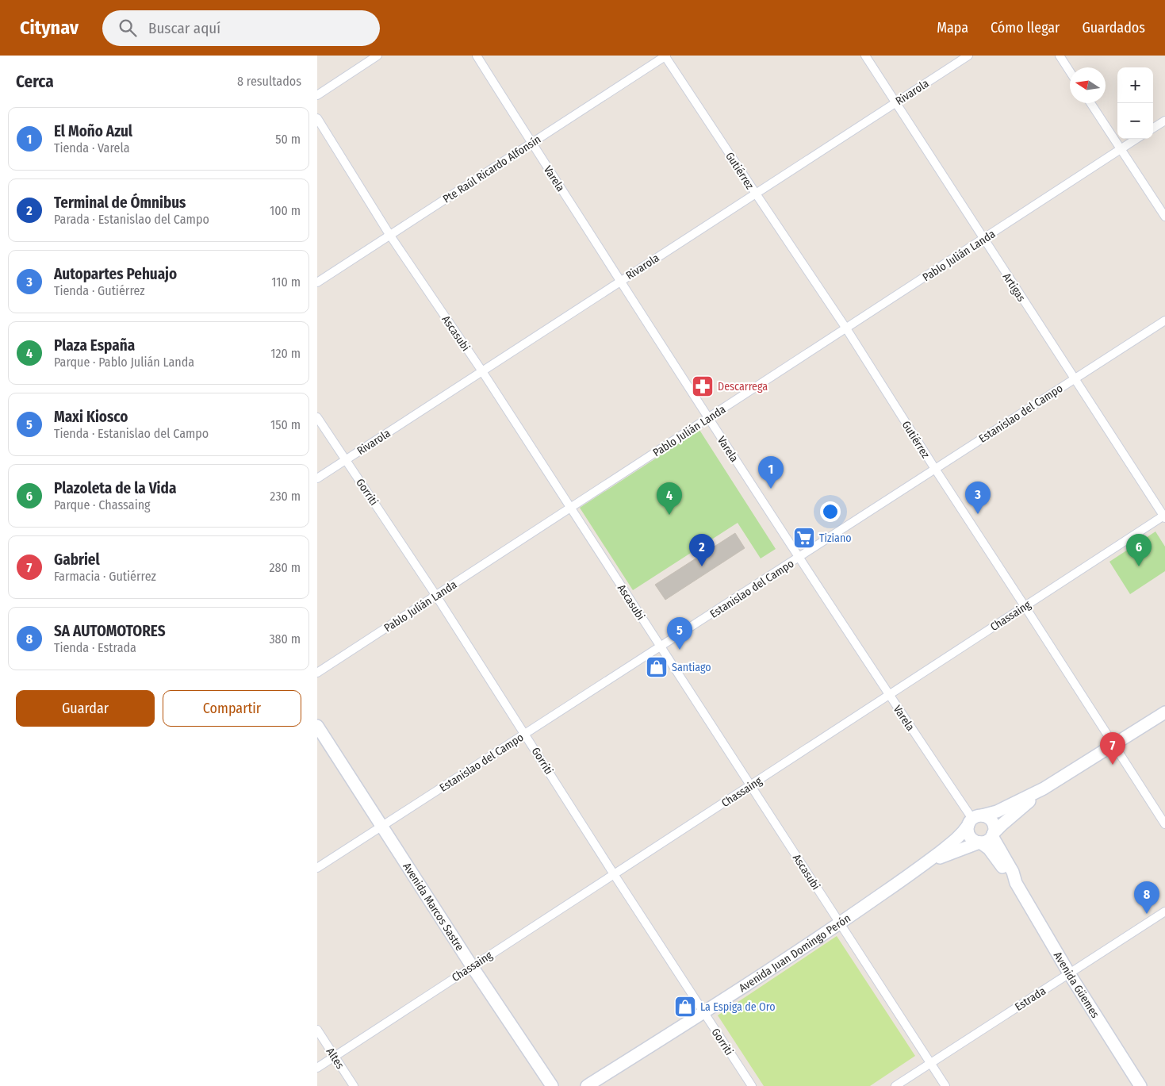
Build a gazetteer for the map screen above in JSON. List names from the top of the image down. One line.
{"streets":{"main road":["Avenida Marcos Sastre","Avenida Juan Domingo Perón","Avenida Güemes"],"street":["Rivarola","Pte Raúl Ricardo Alfonsín","Gutiérrez","Varela","Pablo Julián Landa","Artigas","Ascasubi","Estanislao del Campo","Gorriti","Chassaing","Estrada","Altes"]},"crossings":[["Rivarola","Gutiérrez"],["Rivarola","Varela"],["Rivarola","Artigas"],["Rivarola","Ascasubi"],["Rivarola","Gorriti"],["Pte Raúl Ricardo Alfonsín","Gutiérrez"],["Pte Raúl Ricardo Alfonsín","Varela"],["Pte Raúl Ricardo Alfonsín","Ascasubi"],["Gutiérrez","Pablo Julián Landa"],["Gutiérrez","Estanislao del Campo"],["Gutiérrez","Chassaing"],["Varela","Pablo Julián Landa"],["Varela","Estanislao del Campo"],["Varela","Chassaing"],["Varela","Avenida Juan Domingo Perón"],["Varela","Avenida Güemes"],["Pablo Julián Landa","Artigas"],["Pablo Julián Landa","Ascasubi"],["Pablo Julián Landa","Gorriti"],["Artigas","Estanislao del Campo"],["Artigas","Chassaing"],["Ascasubi","Estanislao del Campo"],["Ascasubi","Chassaing"],["Ascasubi","Avenida Juan Domingo Perón"],["Ascasubi","Estrada"],["Estanislao del Campo","Gorriti"],["Estanislao del Campo","Avenida Marcos Sastre"],["Gorriti","Chassaing"],["Gorriti","Avenida Juan Domingo Perón"],["Chassaing","Avenida Marcos Sastre"],["Chassaing","Altes"],["Avenida Juan Domingo Perón","Avenida Güemes"],["Avenida Güemes","Estrada"]],"places":{"pharmacy":["Descarrega"],"supermarket":["Tiziano"],"shop":["Santiago","La Espiga de Oro"]},"north":"left","page":{"header":"Citynav","search":"Buscar aquí","nav":["Mapa","Cómo llegar","Guardados"],"heading":["Cerca","8 resultados"],"map_buttons":["+","−"],"list":[{"mark":"1","name":"El Moño Azul","note":"Tienda · Varela","value":"50 m"},{"mark":"2","name":"Terminal de Ómnibus","note":"Parada · Estanislao del Campo","value":"100 m"},{"mark":"3","name":"Autopartes Pehuajo","note":"Tienda · Gutiérrez","value":"110 m"},{"mark":"4","name":"Plaza España","note":"Parque · Pablo Julián Landa","value":"120 m"},{"mark":"5","name":"Maxi Kiosco","note":"Tienda · Estanislao del Campo","value":"150 m"},{"mark":"6","name":"Plazoleta de la Vida","note":"Parque · Chassaing","value":"230 m"},{"mark":"7","name":"Gabriel","note":"Farmacia · Gutiérrez","value":"280 m"},{"mark":"8","name":"SA AUTOMOTORES","note":"Tienda · Estrada","value":"380 m"}],"pins":["1","3","4","2","6","5","7","8"],"buttons":["Guardar","Compartir"]}}
